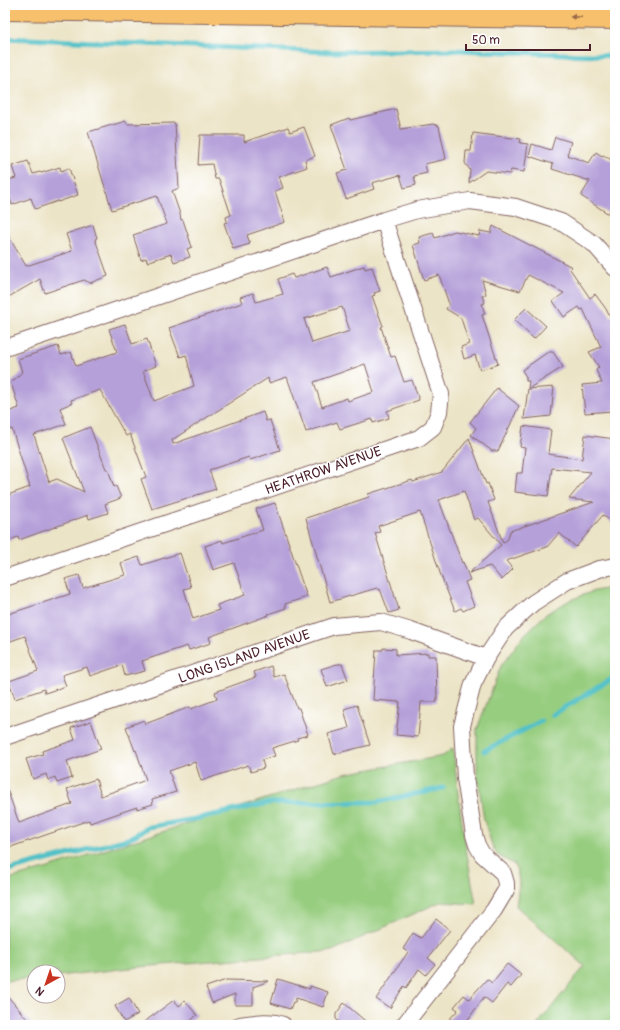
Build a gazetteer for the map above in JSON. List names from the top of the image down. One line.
{"streets":{"street":["HEATHROW AVENUE","LONG ISLAND AVENUE"]},"scale_bar":"50 m","north":"bottom left"}
